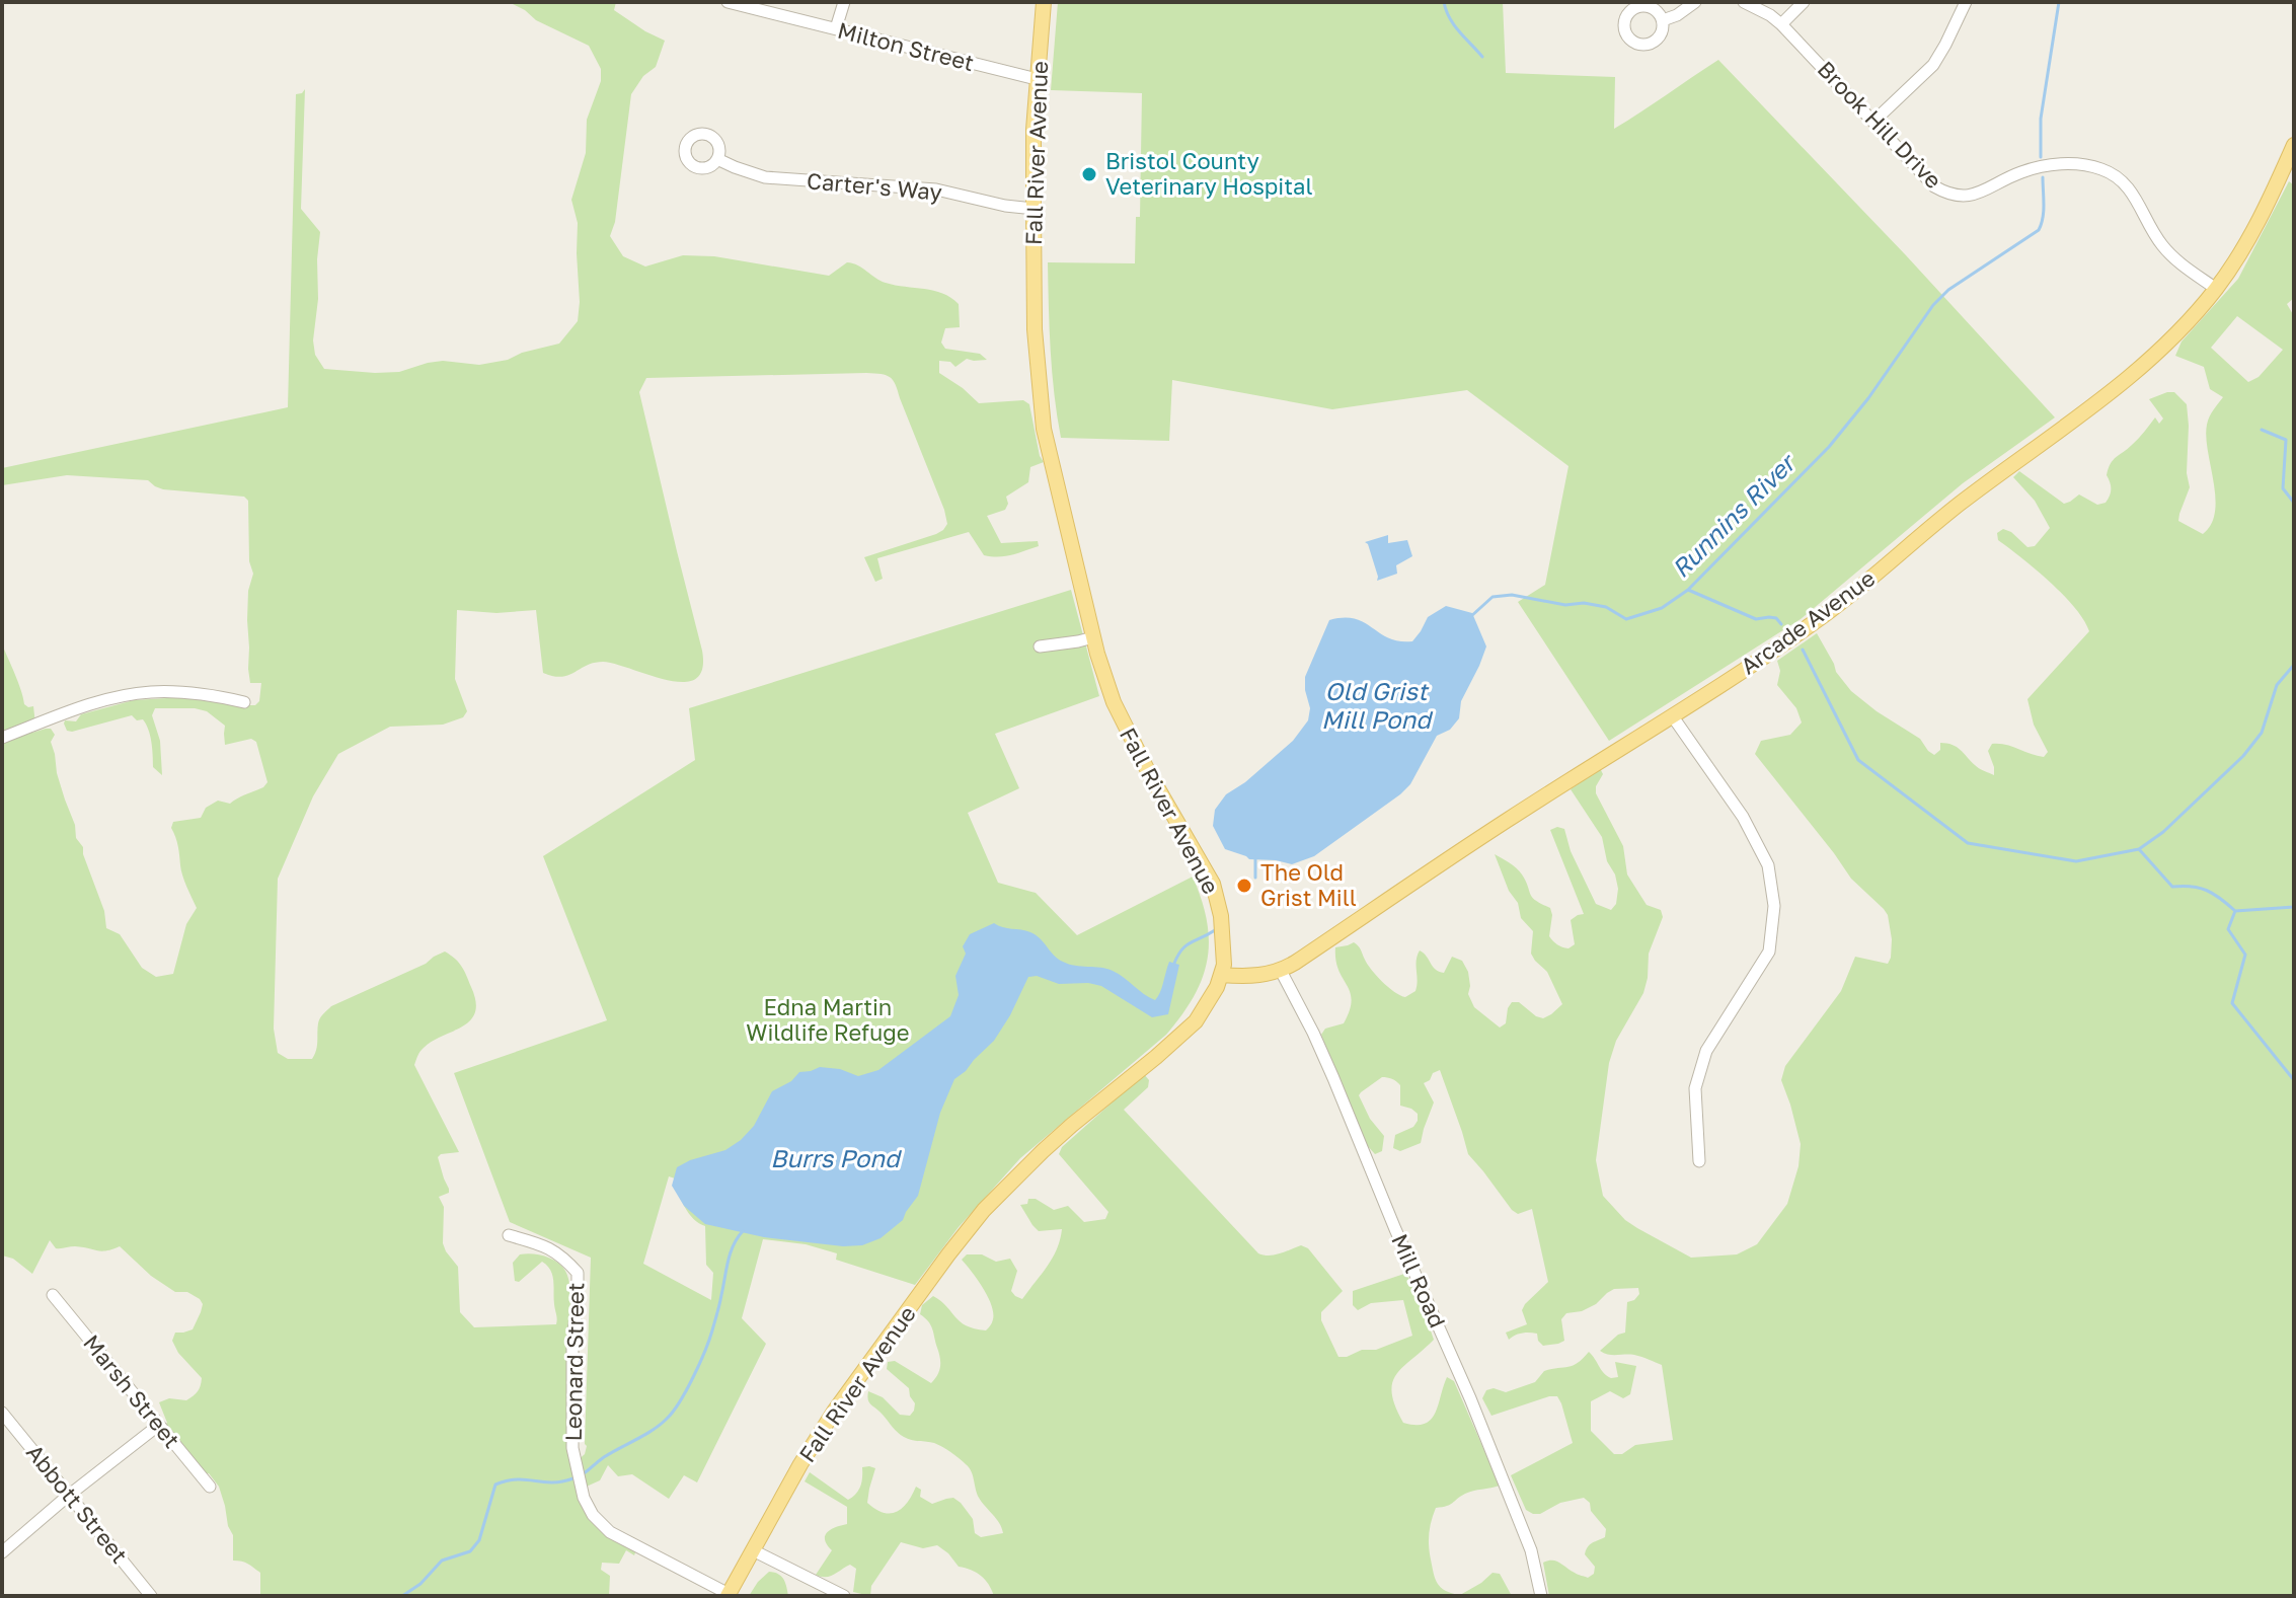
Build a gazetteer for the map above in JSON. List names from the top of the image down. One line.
{"streets":{"main road":["Fall River Avenue","Arcade Avenue"],"street":["Milton Street","Brook Hill Drive","Carter's Way","Mill Road","Leonard Street","Marsh Street","Abbott Street"]},"crossings":[["Milton Street","Fall River Avenue"],["Brook Hill Drive","Arcade Avenue"],["Fall River Avenue","Carter's Way"],["Fall River Avenue","Arcade Avenue"],["Fall River Avenue","Leonard Street"],["Arcade Avenue","Mill Road"]],"water":["Runnins River","Old Grist Mill Pond","Burrs Pond"],"parks":["Edna Martin Wildlife Refuge"],"places":["Bristol County Veterinary Hospital","The Old Grist Mill"]}
